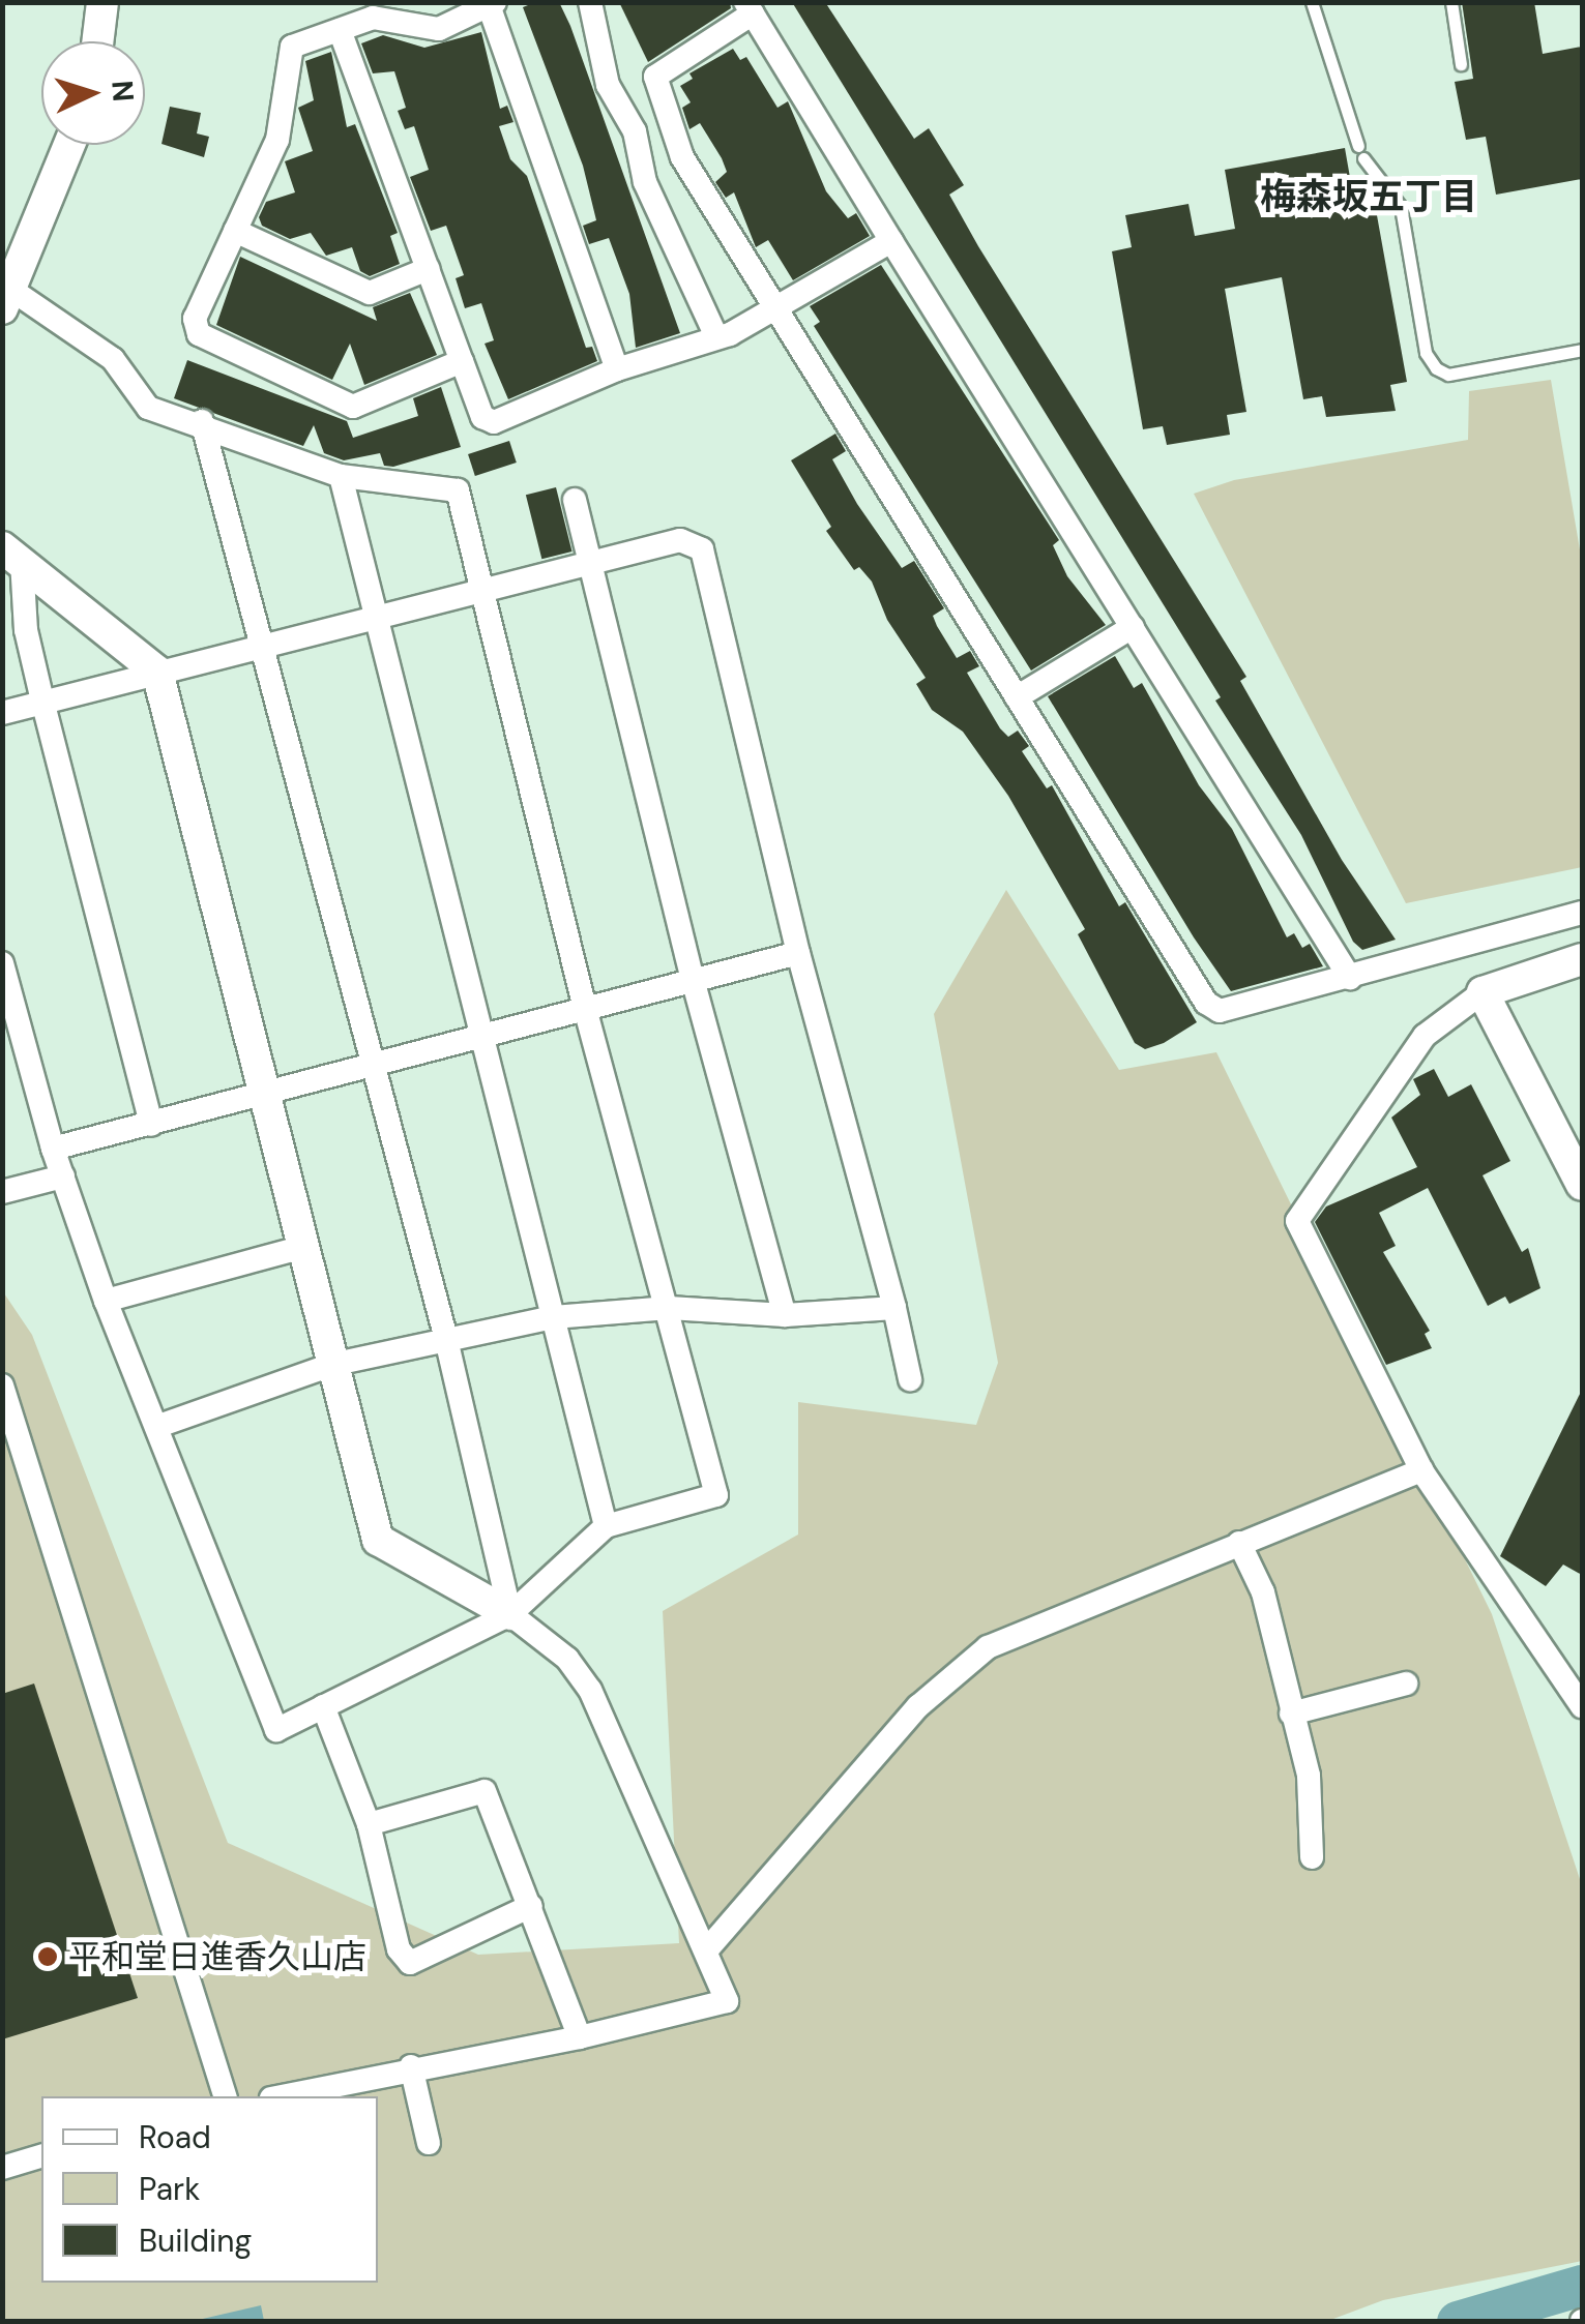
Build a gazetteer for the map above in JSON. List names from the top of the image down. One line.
{"districts":["梅森坂五丁目"],"places":["平和堂日進香久山店"],"legend":["Road","Park","Building"],"north":"right"}
